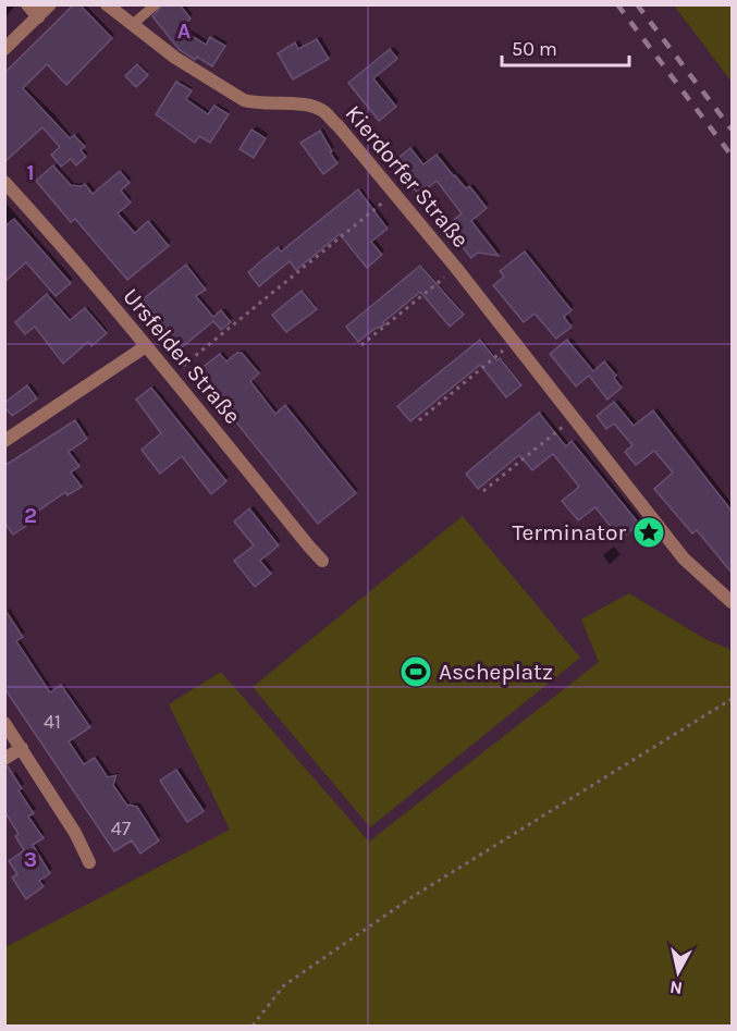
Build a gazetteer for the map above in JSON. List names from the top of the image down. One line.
{"streets":{"street":["Kierdorfer Straße","Ursfelder Straße"]},"places":{"place":["Terminator"],"sports":["Ascheplatz"]},"house_numbers":["41","47"],"scale_bar":"50 m","north":"bottom","grid":{"columns":["A"],"rows":["1","2","3"]}}
